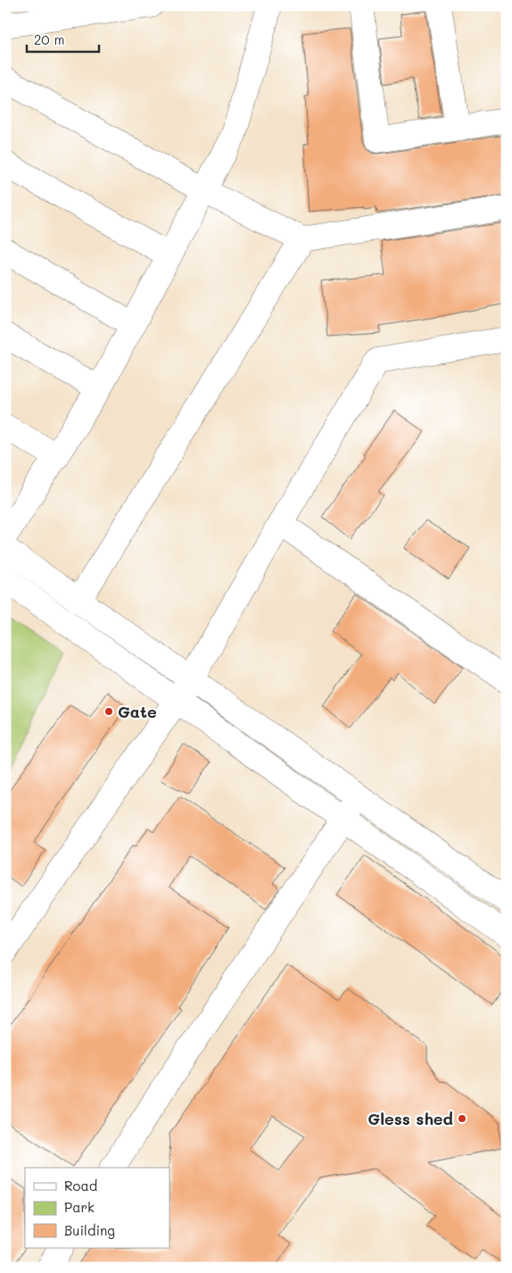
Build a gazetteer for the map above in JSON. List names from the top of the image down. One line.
{"places":["Gate","Gless shed"],"legend":["Road","Park","Building"],"scale_bar":"20 m"}
